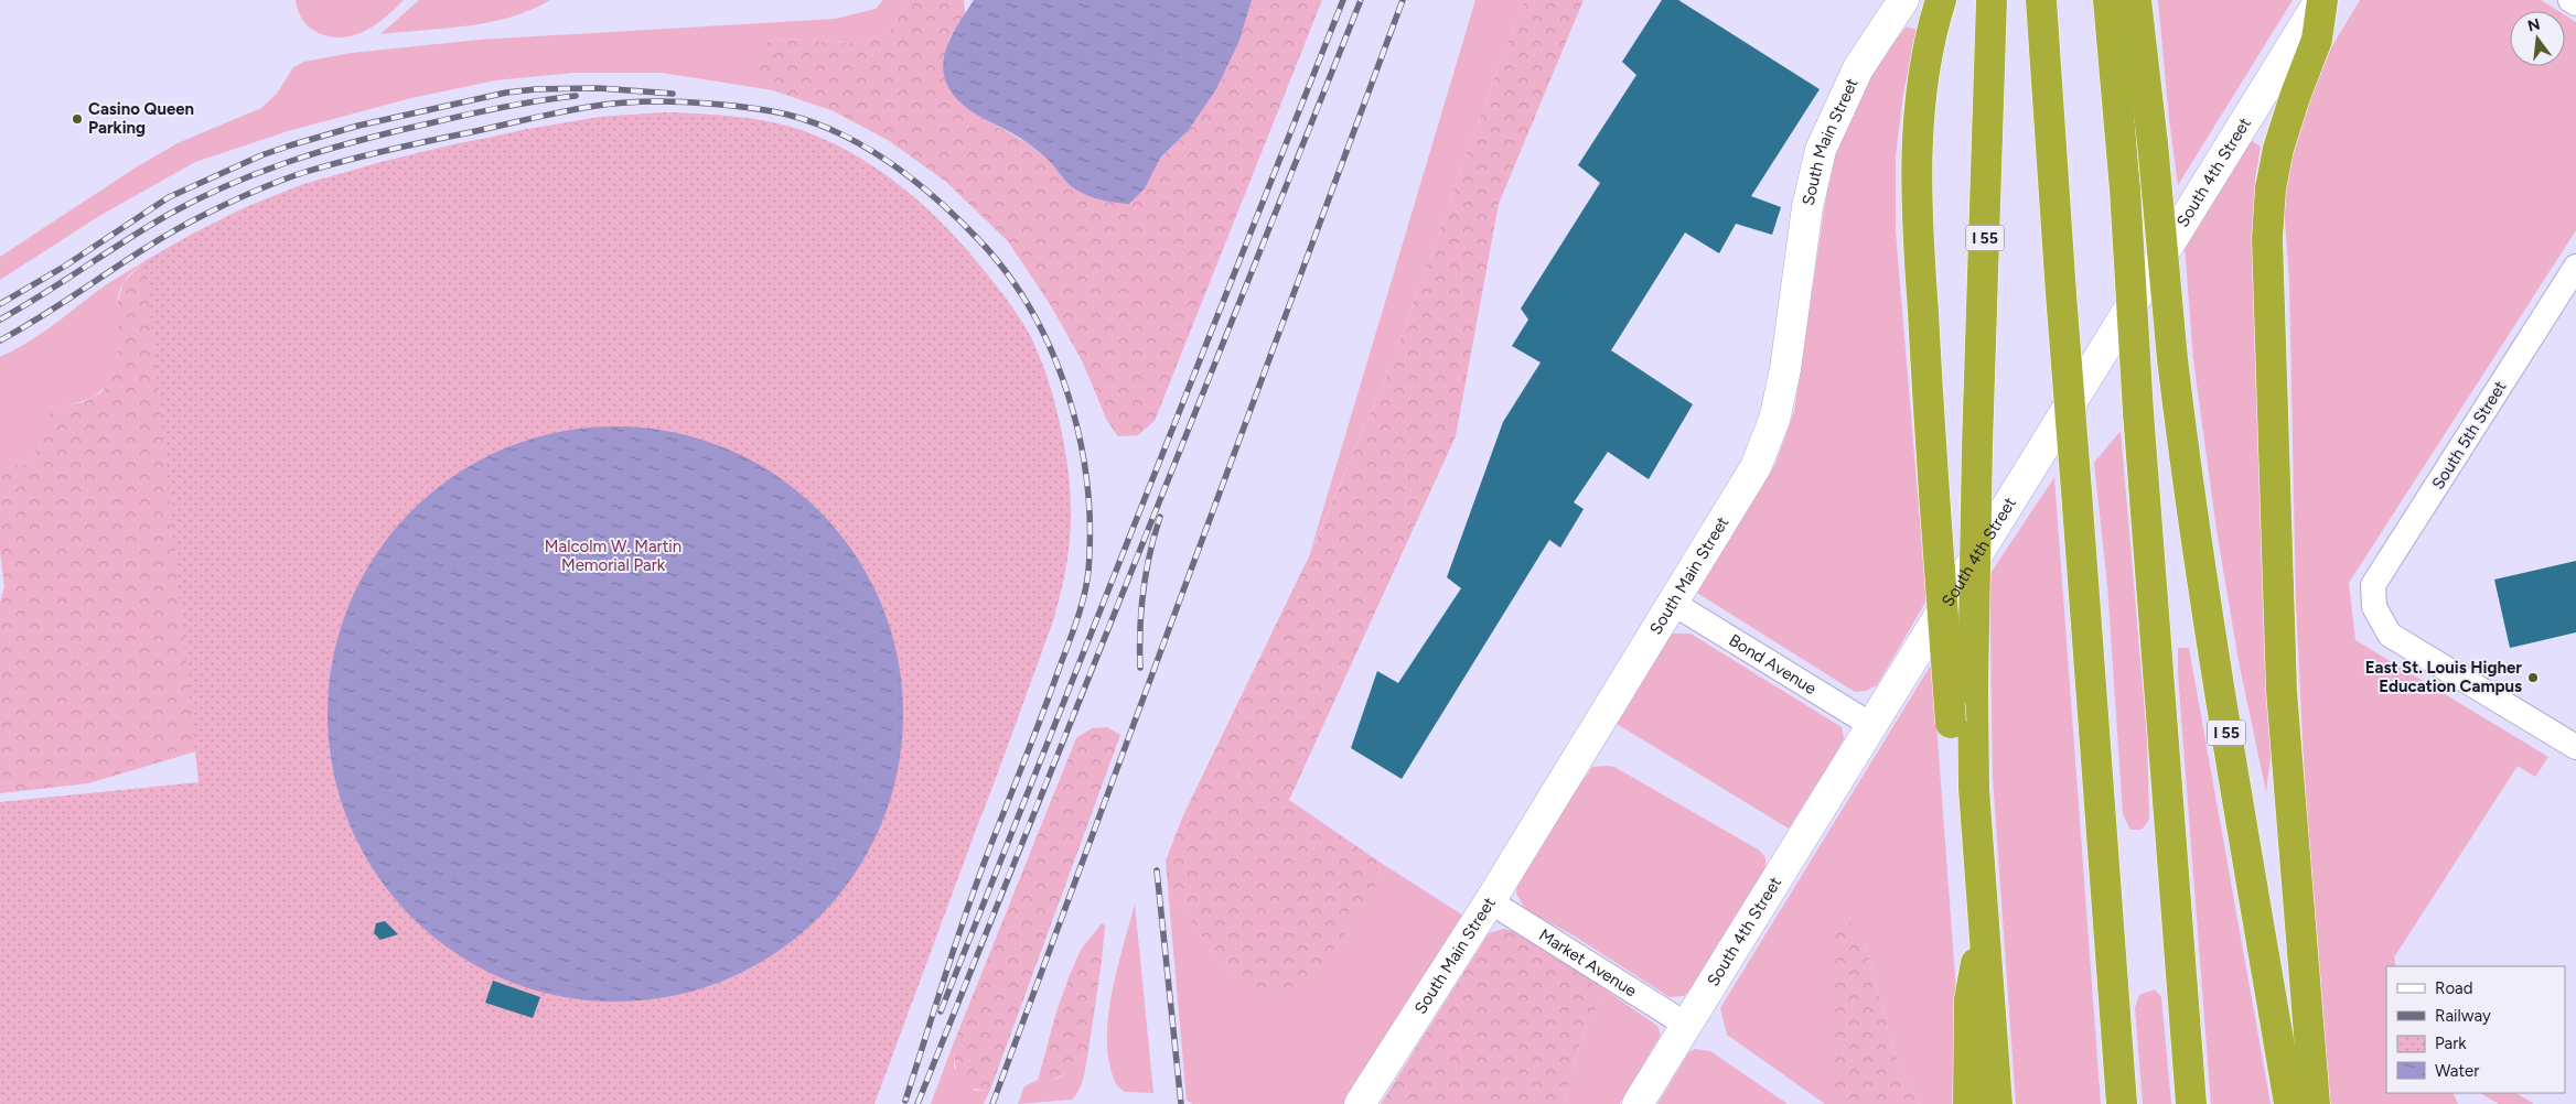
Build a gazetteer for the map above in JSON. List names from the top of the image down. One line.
{"streets":{"highway":["I 55"],"street":["South Main Street","South 4th Street","South 5th Street","Bond Avenue","Market Avenue"]},"crossings":[["South Main Street","Bond Avenue"],["South Main Street","Market Avenue"],["South 4th Street","Bond Avenue"],["South 4th Street","Market Avenue"]],"parks":["Malcolm W. Martin Memorial Park"],"places":["Casino Queen Parking","East St. Louis Higher Education Campus"],"legend":["Road","Railway","Park","Water"],"north":"top"}
